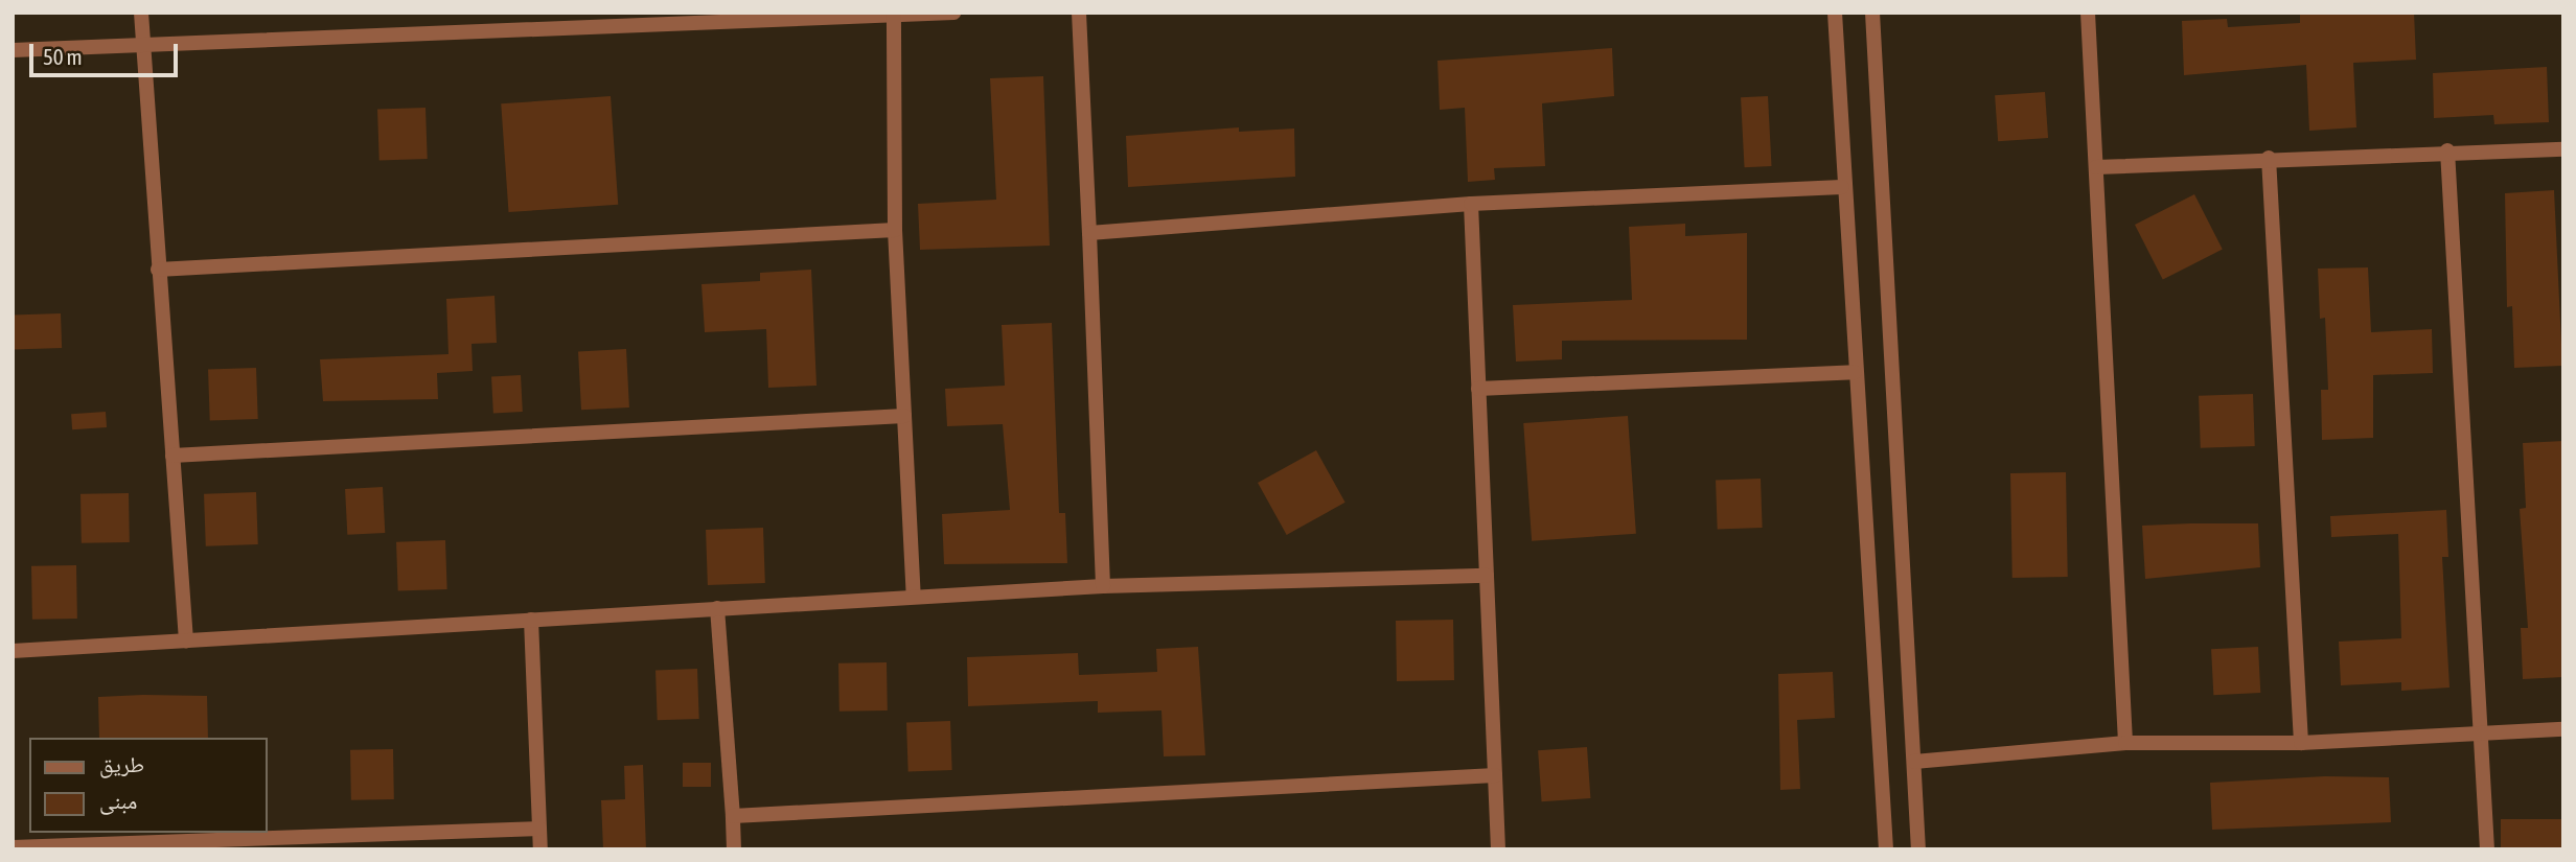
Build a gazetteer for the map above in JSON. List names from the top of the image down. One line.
{"legend":["طريق","مبنى"],"scale_bar":"50 m"}
